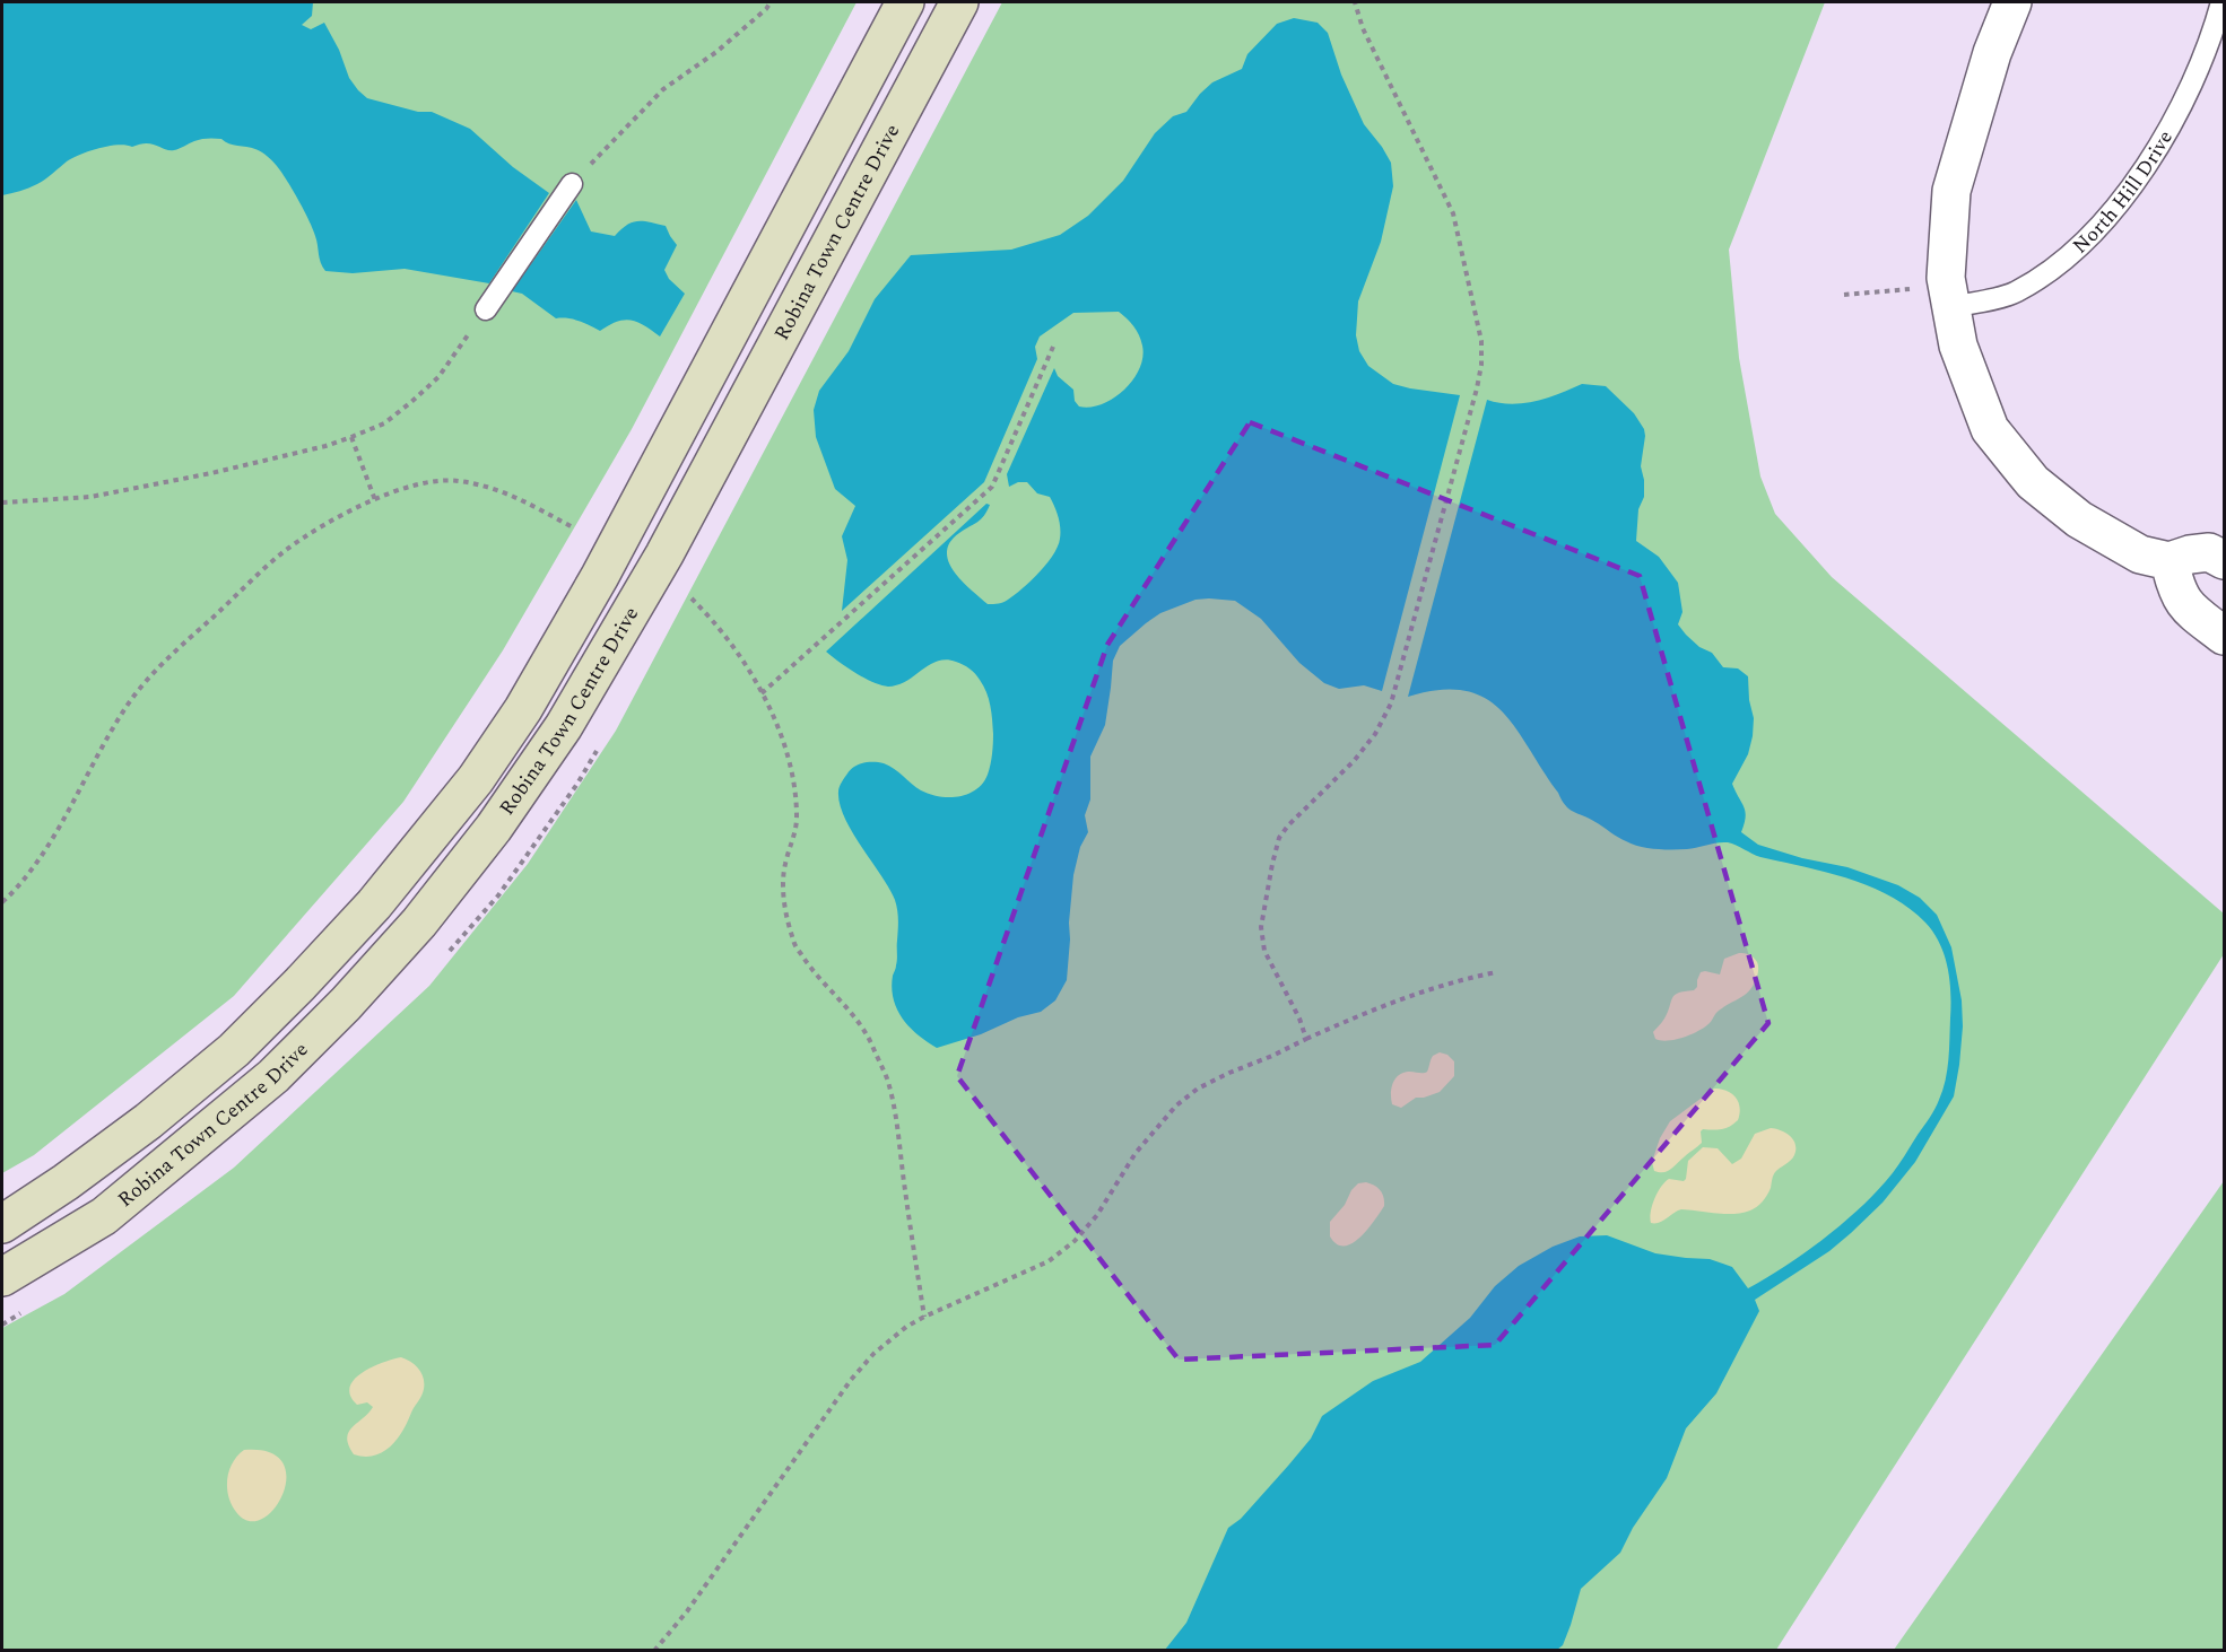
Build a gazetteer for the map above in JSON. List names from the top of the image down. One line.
{"streets":{"main road":["Robina Town Centre Drive"],"lane":["North Hill Drive"]}}
